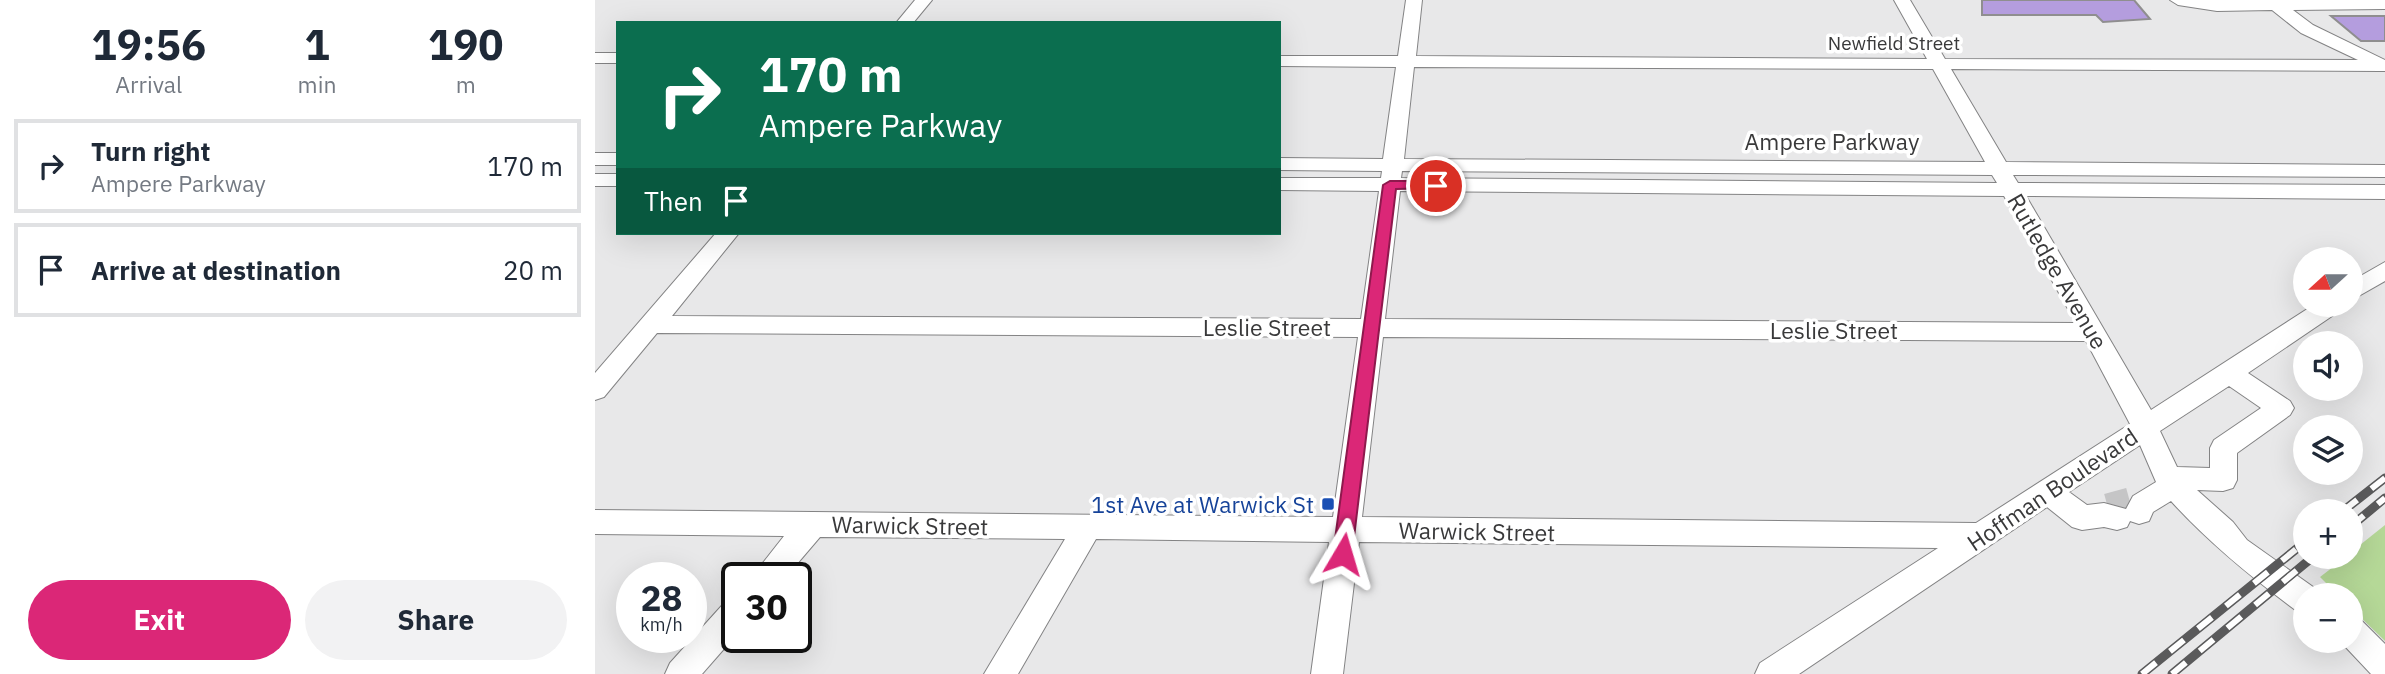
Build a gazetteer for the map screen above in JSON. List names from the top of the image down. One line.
{"streets":{"street":["Newfield Street","Ampere Parkway","Rutledge Avenue","Leslie Street","Hoffman Boulevard","Warwick Street"]},"crossings":[["Newfield Street","Rutledge Avenue"],["Ampere Parkway","Rutledge Avenue"],["Rutledge Avenue","Leslie Street"],["Rutledge Avenue","Hoffman Boulevard"],["Hoffman Boulevard","Warwick Street"]],"places":{"transit":["1st Ave at Warwick St"]},"north":"left","page":{"eta":["19:56","Arrival","1","min","190","m"],"turn":["170 m","Ampere Parkway"],"list":[{"name":"Turn right","note":"Ampere Parkway","value":"170 m"},{"name":"Arrive at destination","value":"20 m"}],"then":"Then","map_buttons":["+","−"],"speed":"28 km/h","limit":"30","buttons":["Exit","Share"]}}
